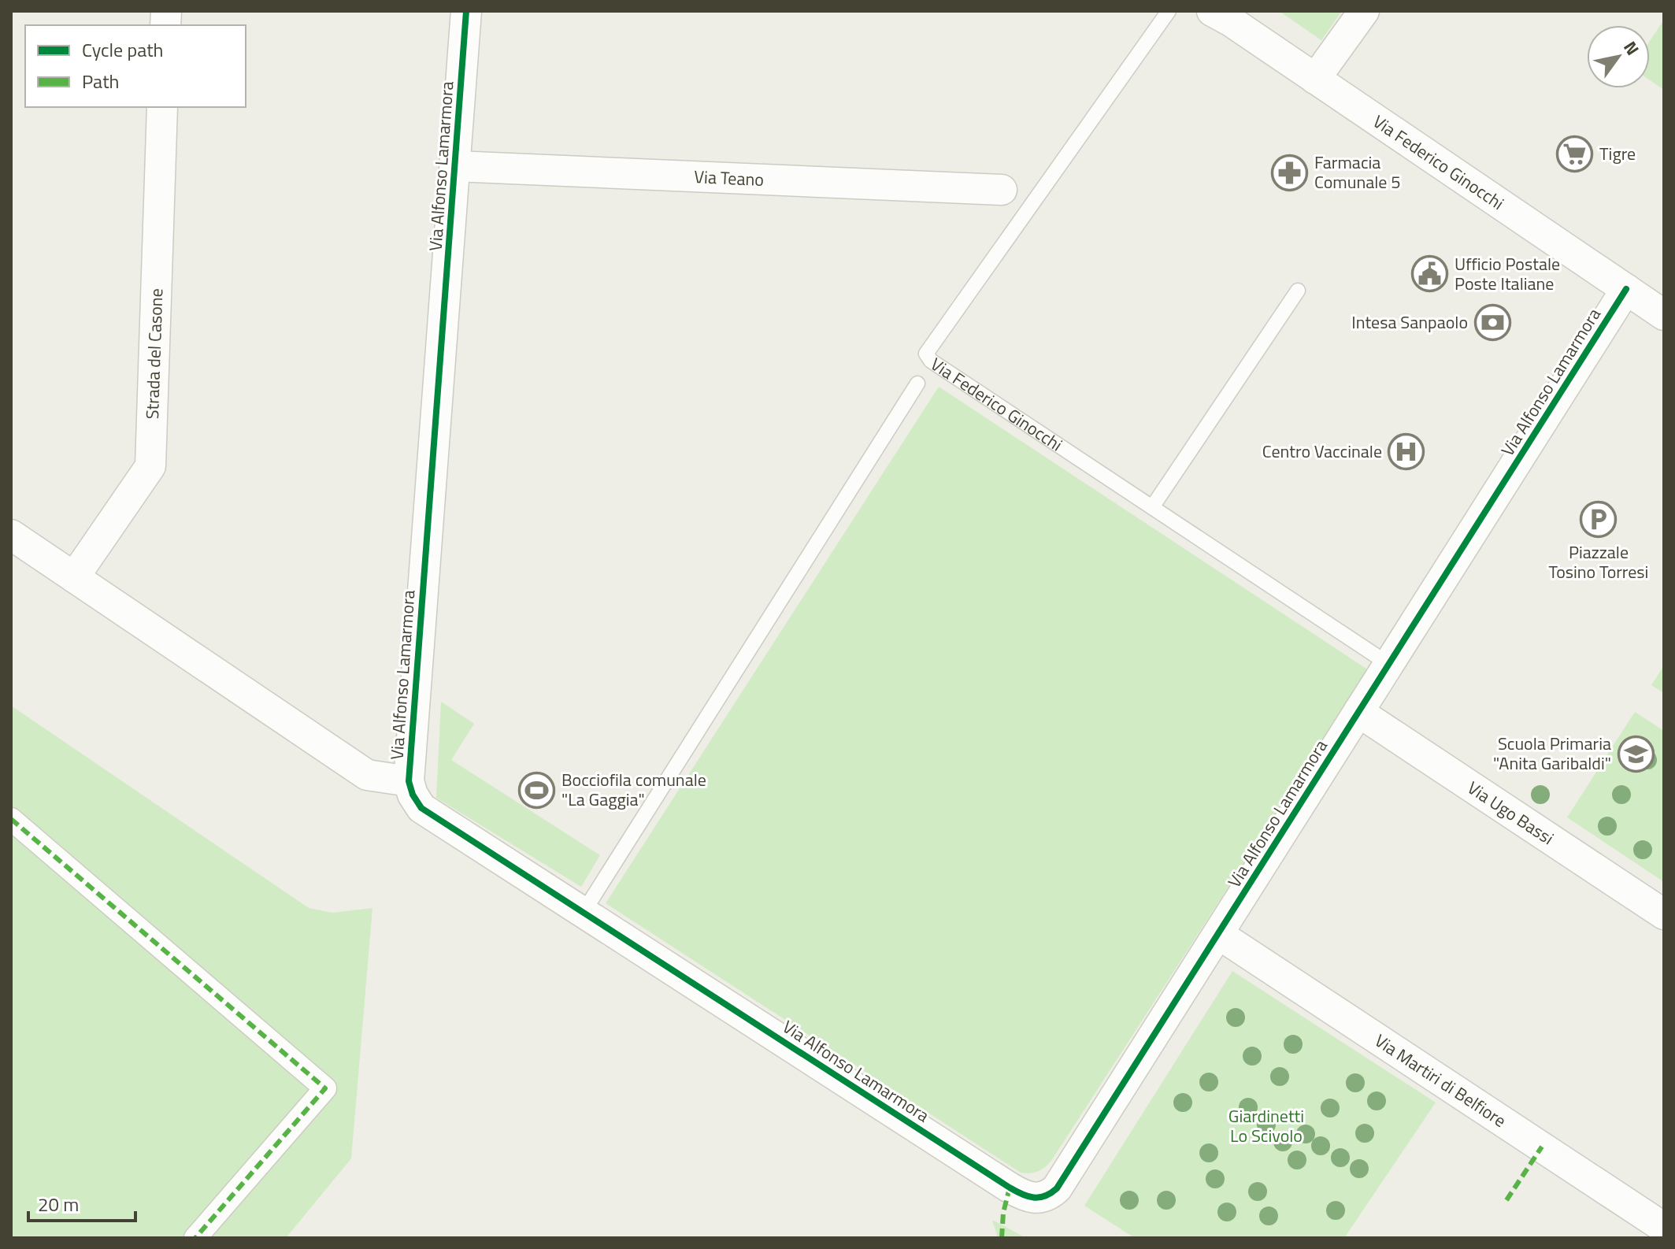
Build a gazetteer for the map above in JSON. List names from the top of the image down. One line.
{"streets":{"street":["Via Federico Ginocchi","Via Alfonso Lamarmora","Via Teano","Strada del Casone","Via Ugo Bassi","Via Martiri di Belfiore"]},"crossings":[["Via Federico Ginocchi","Via Alfonso Lamarmora"],["Via Alfonso Lamarmora","Via Teano"],["Via Alfonso Lamarmora","Via Ugo Bassi"],["Via Alfonso Lamarmora","Via Martiri di Belfiore"]],"parks":["Giardinetti Lo Scivolo"],"places":{"supermarket":["Tigre"],"pharmacy":["Farmacia Comunale 5"],"public building":["Ufficio Postale Poste Italiane"],"bank":["Intesa Sanpaolo"],"hospital":["Centro Vaccinale"],"parking":["Piazzale Tosino Torresi"],"school or university":["Scuola Primaria \"Anita Garibaldi\""],"sports":["Bocciofila comunale \"La Gaggia\""]},"legend":["Cycle path","Path"],"scale_bar":"20 m","north":"top right"}
